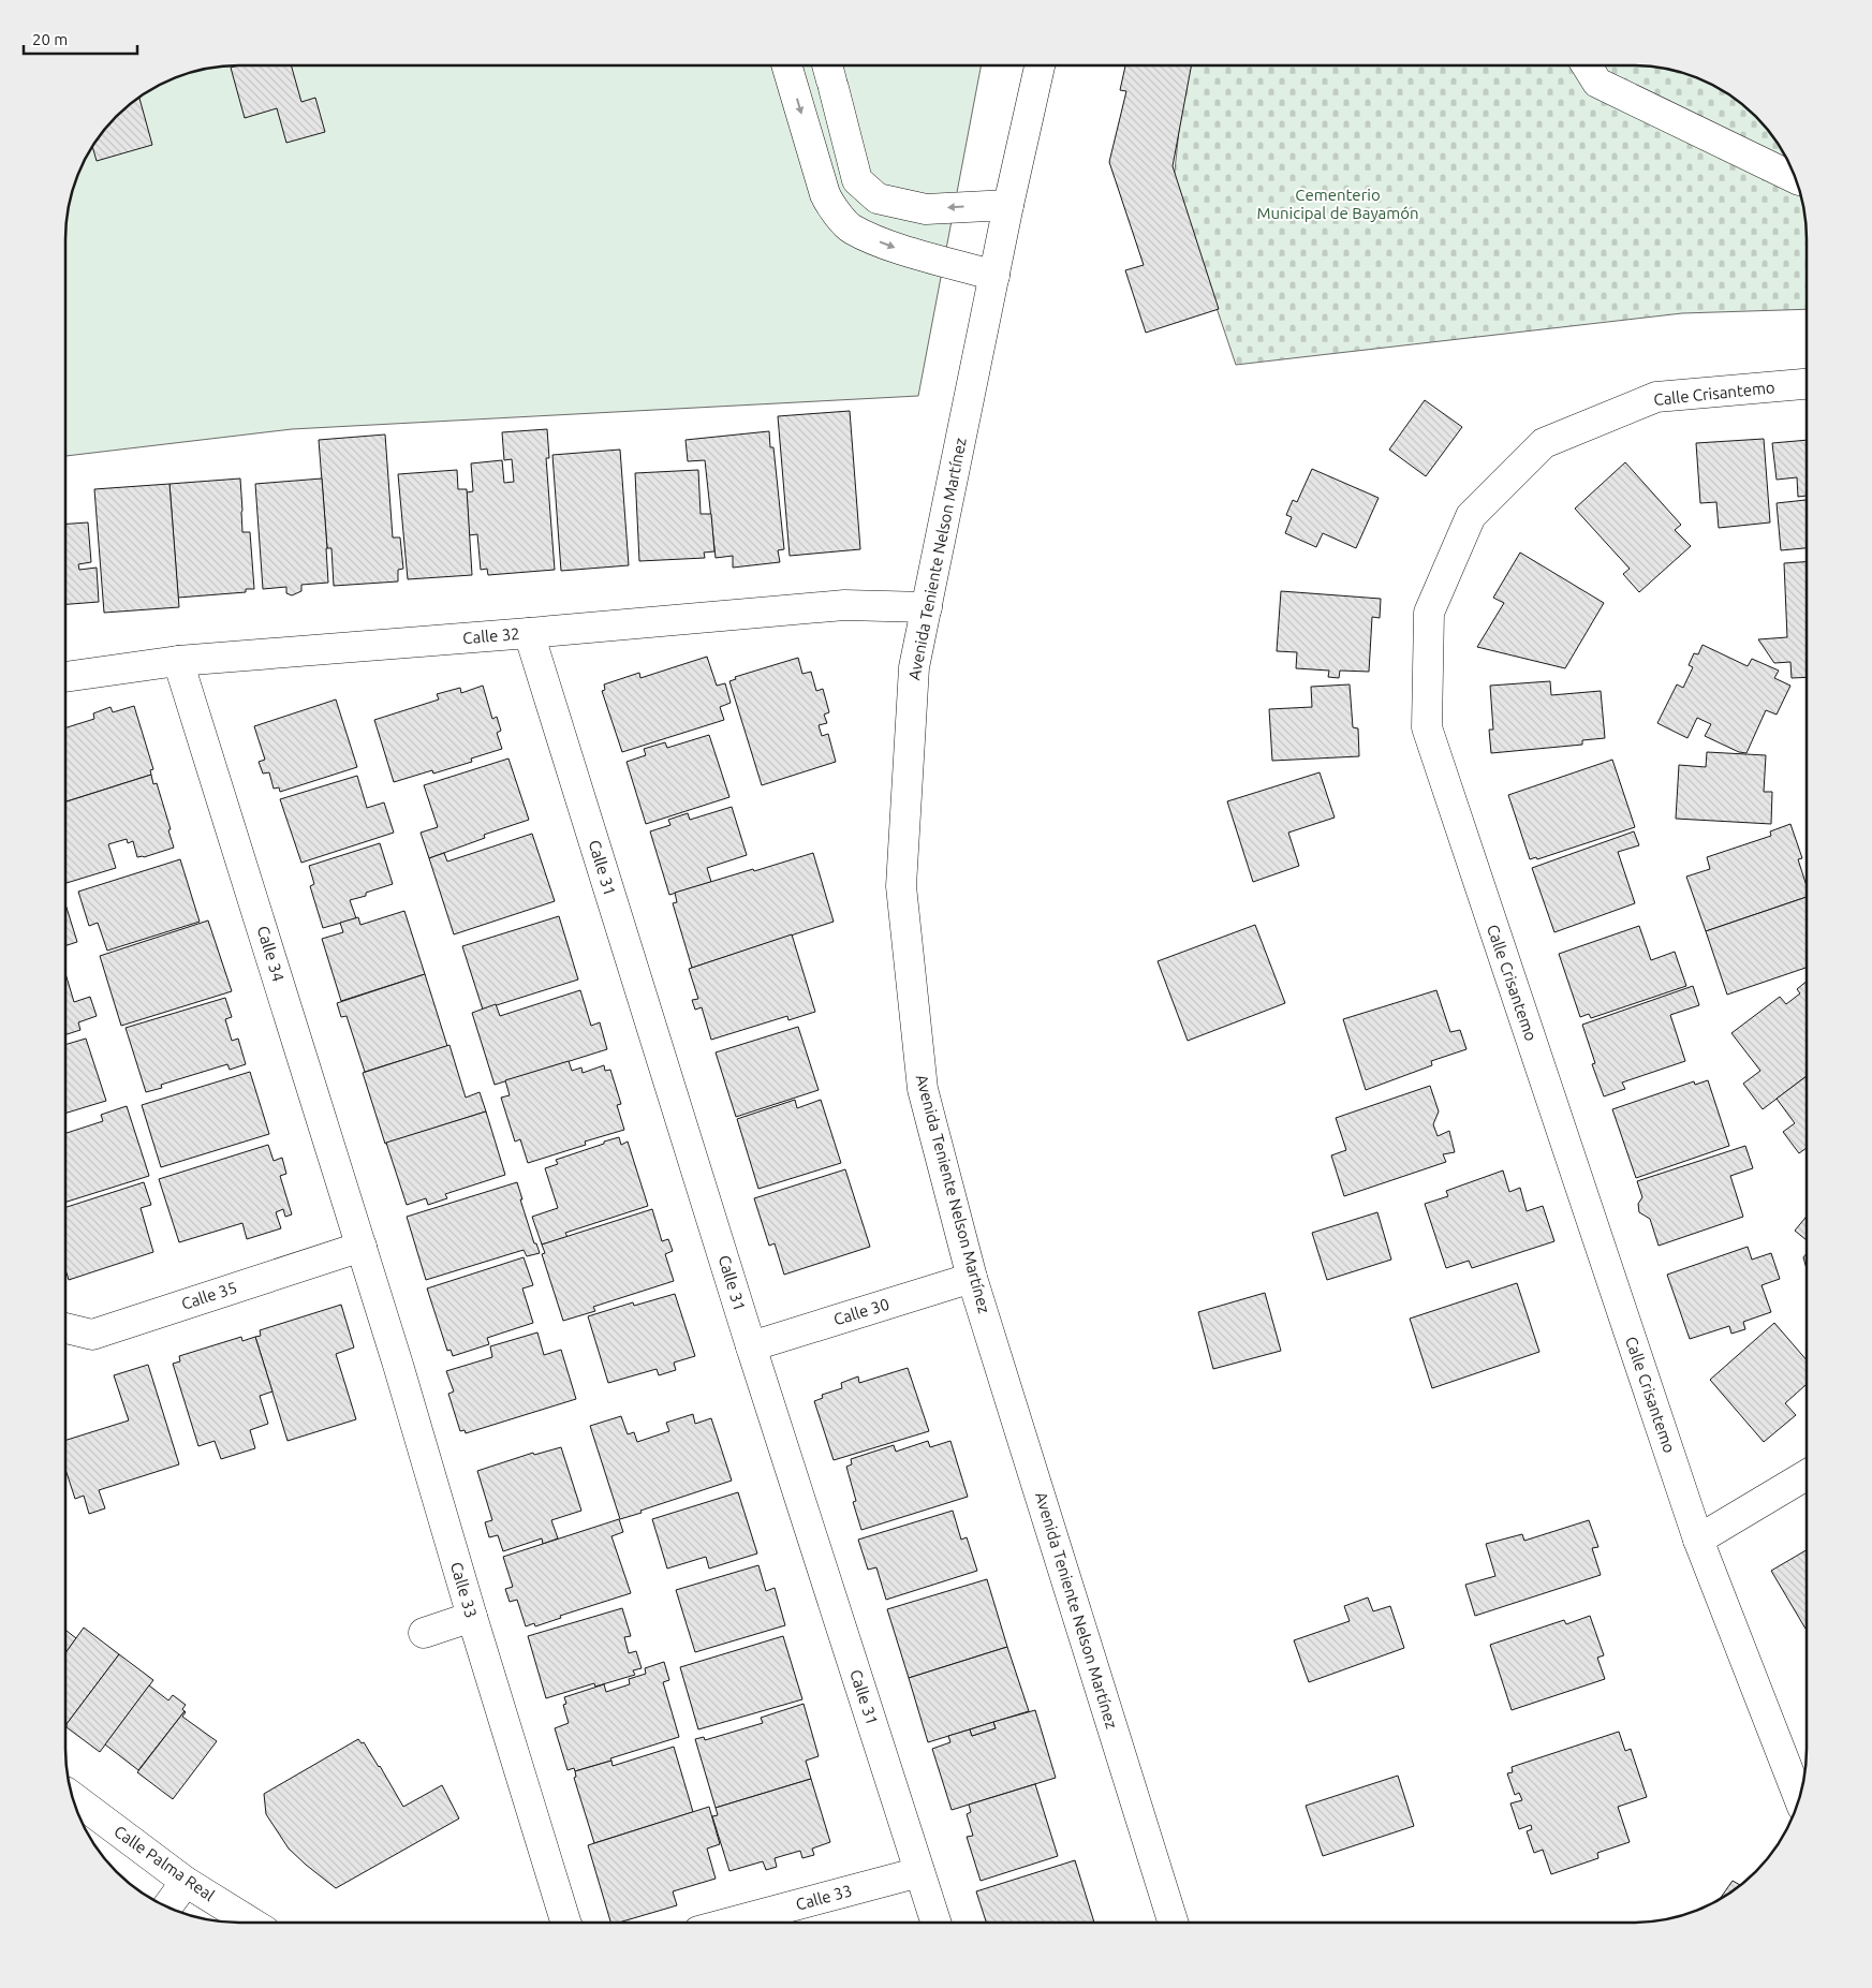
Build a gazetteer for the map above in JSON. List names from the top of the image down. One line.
{"streets":{"street":["Calle Crisantemo","Avenida Teniente Nelson Martínez","Calle 32","Calle 31","Calle 34","Calle 35","Calle 30","Calle 33","Calle Palma Real"]},"crossings":[["Avenida Teniente Nelson Martínez","Calle 32"],["Avenida Teniente Nelson Martínez","Calle 30"],["Calle 32","Calle 31"],["Calle 32","Calle 34"],["Calle 31","Calle 30"],["Calle 31","Calle 33"],["Calle 34","Calle 35"],["Calle 34","Calle 33"],["Calle 35","Calle 33"]],"parks":["Cementerio Municipal de Bayamón"],"scale_bar":"20 m"}
